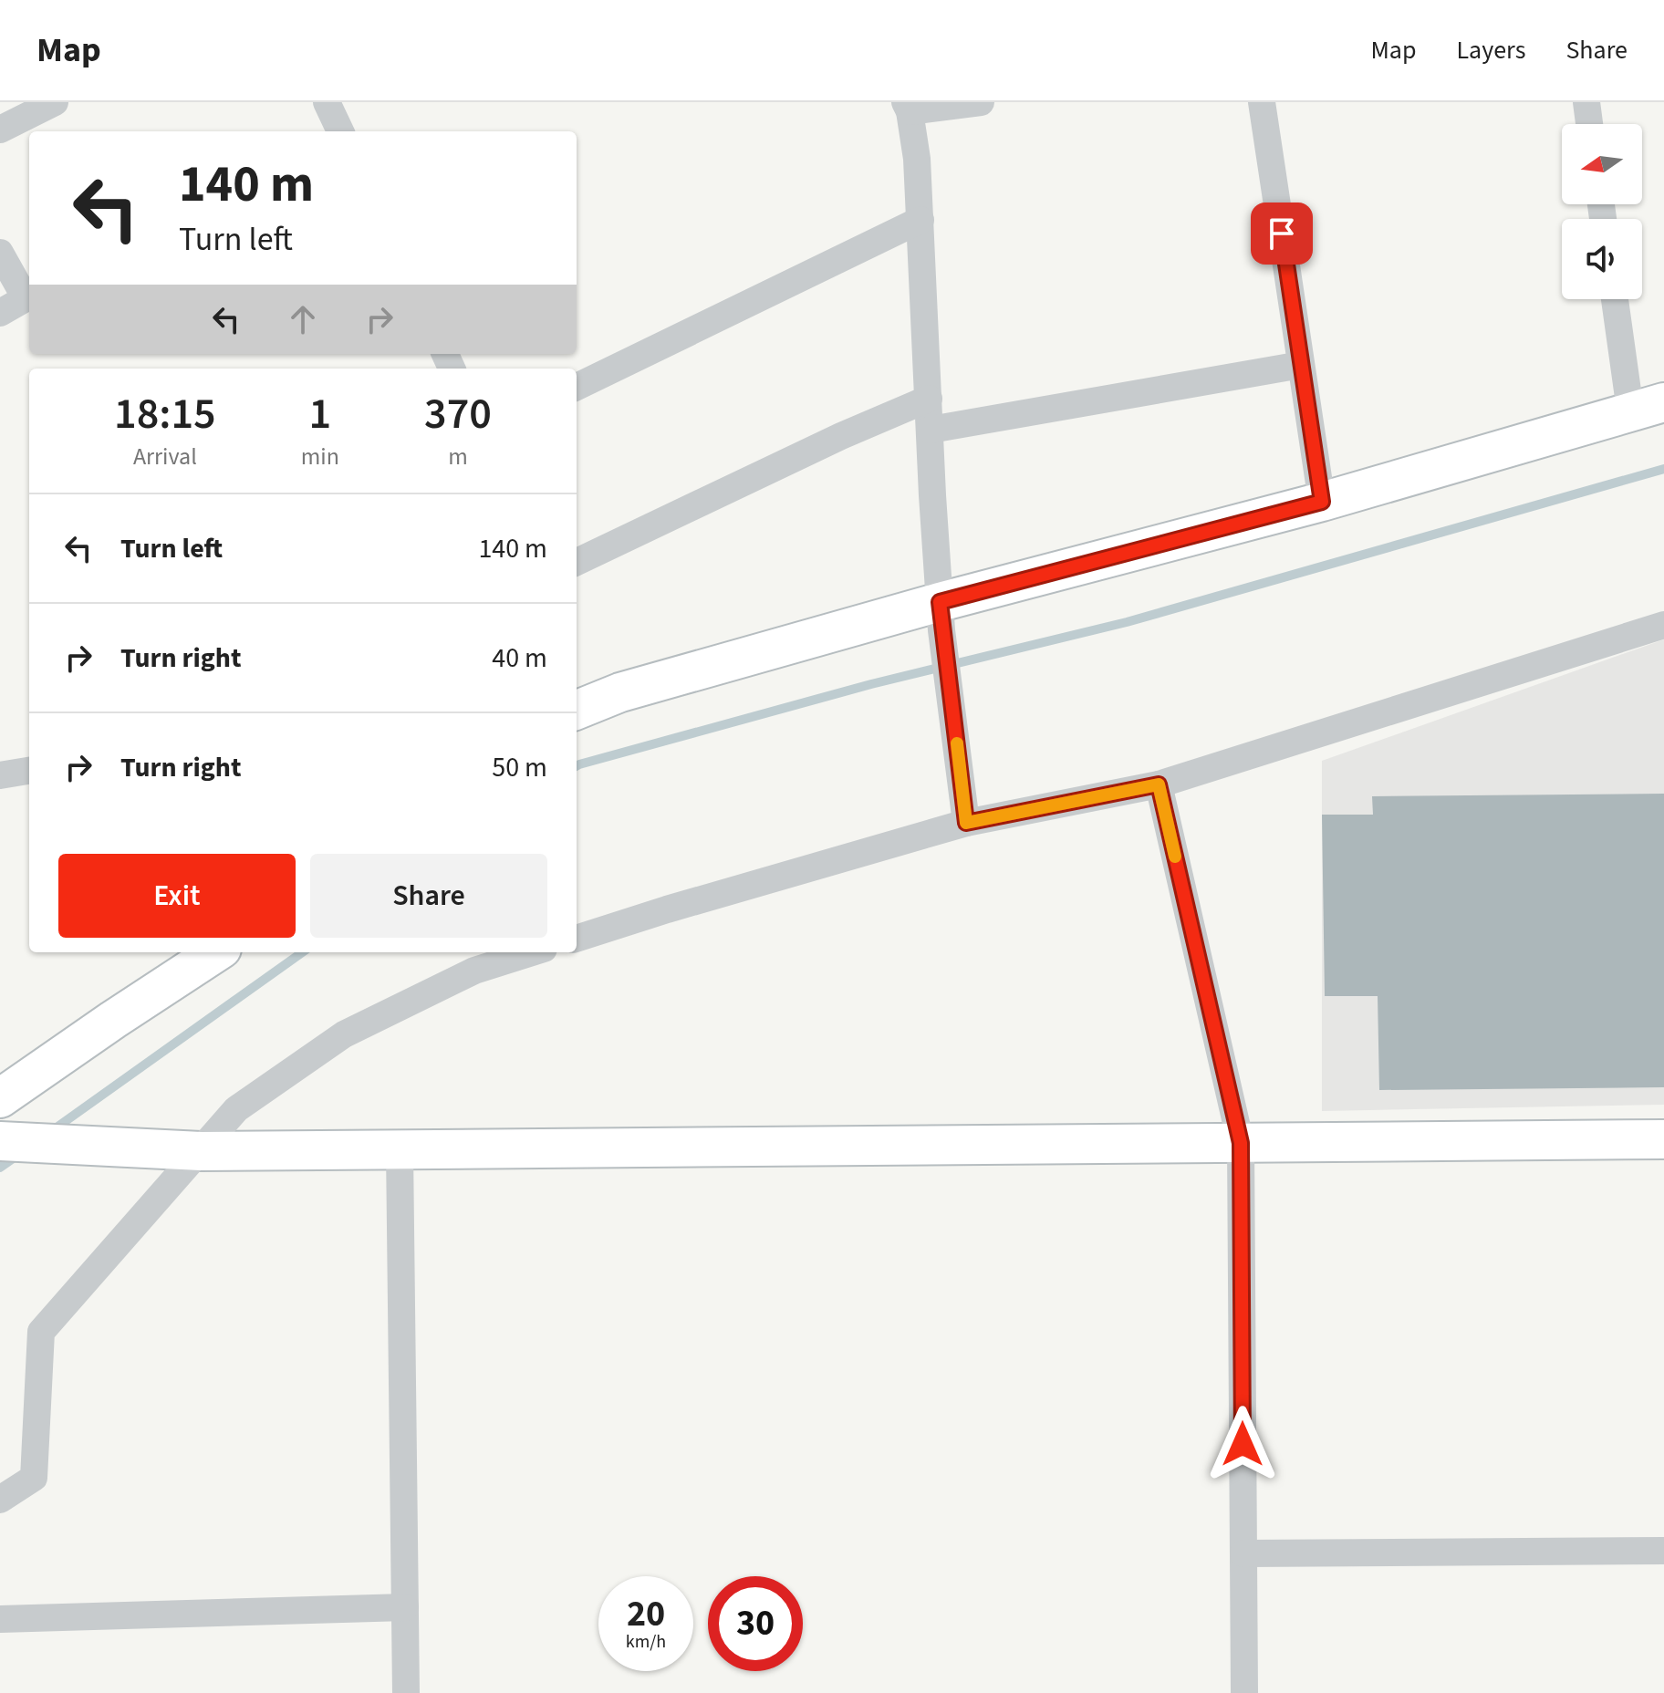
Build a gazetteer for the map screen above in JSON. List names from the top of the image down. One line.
{"north":"left","page":{"header":"Map","nav":["Map","Layers","Share"],"turn":["140 m","Turn left"],"eta":["18:15","Arrival","1","min","370","m"],"list":[{"name":"Turn left","value":"140 m"},{"name":"Turn right","value":"40 m"},{"name":"Turn right","value":"50 m"}],"buttons":["Exit","Share"],"speed":"20 km/h","limit":"30"}}
